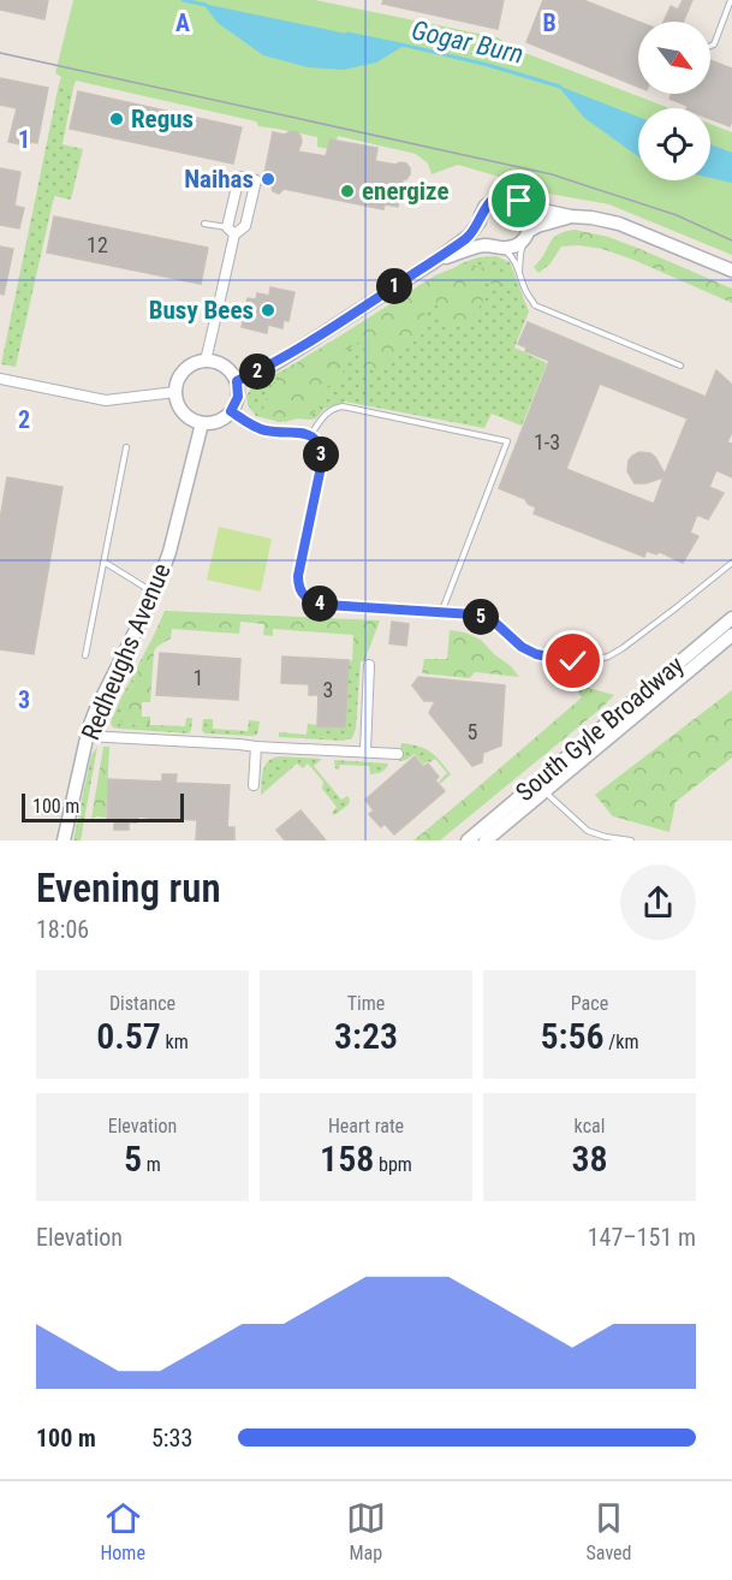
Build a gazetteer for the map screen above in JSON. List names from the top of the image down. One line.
{"streets":{"street":["Redheughs Avenue","South Gyle Broadway"]},"water":["Gogar Burn"],"places":["Regus","Naihas","energize","Busy Bees"],"house_numbers":["12","1-3","1","3","5"],"scale_bar":"100 m","north":"bottom right","page":{"pins":["1","2","3","4","5"],"scale":"100 m","heading":["Evening run","18:06"],"stats":[["Distance","0.57 km"],["Time","3:23"],["Pace","5:56 /km"],["Elevation","5 m"],["Heart rate","158 bpm"],["kcal","38"]],"chart":["Elevation","147–151 m"],"list":[{"name":"100 m","note":"5:33"}],"tabs":["Home","Map","Saved"]},"grid":{"columns":["A","B"],"rows":["1","2","3"]}}
